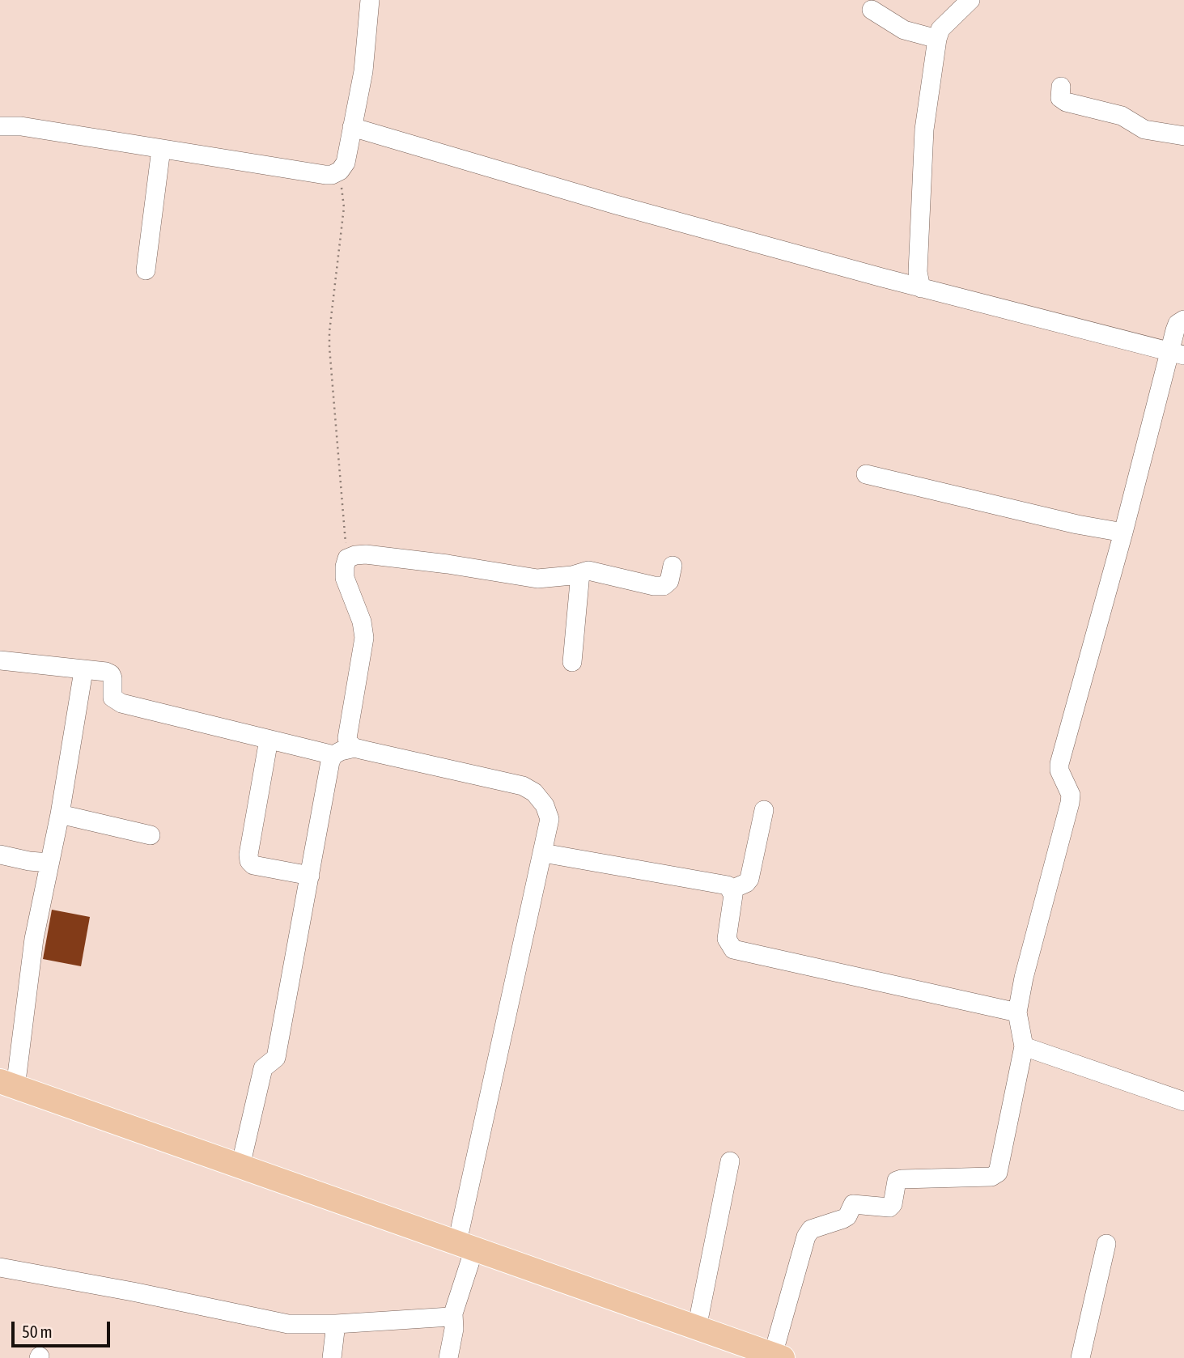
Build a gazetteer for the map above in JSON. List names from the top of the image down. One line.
{"scale_bar":"50 m"}
